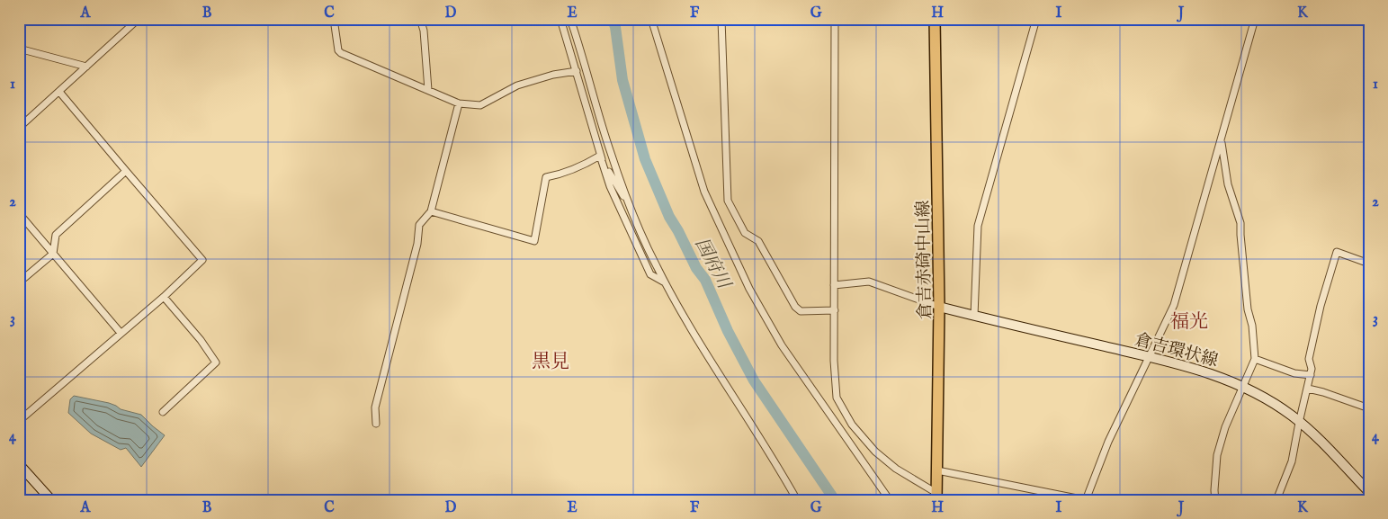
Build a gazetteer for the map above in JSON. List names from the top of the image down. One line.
{"streets":{"main road":["倉吉赤碕中山線","倉吉環状線"]},"crossings":[["倉吉赤碕中山線","倉吉環状線"]],"districts":["福光","黒見"],"water":["国府川"],"grid":{"columns":["A","B","C","D","E","F","G","H","I","J","K"],"rows":["1","2","3","4"]}}
